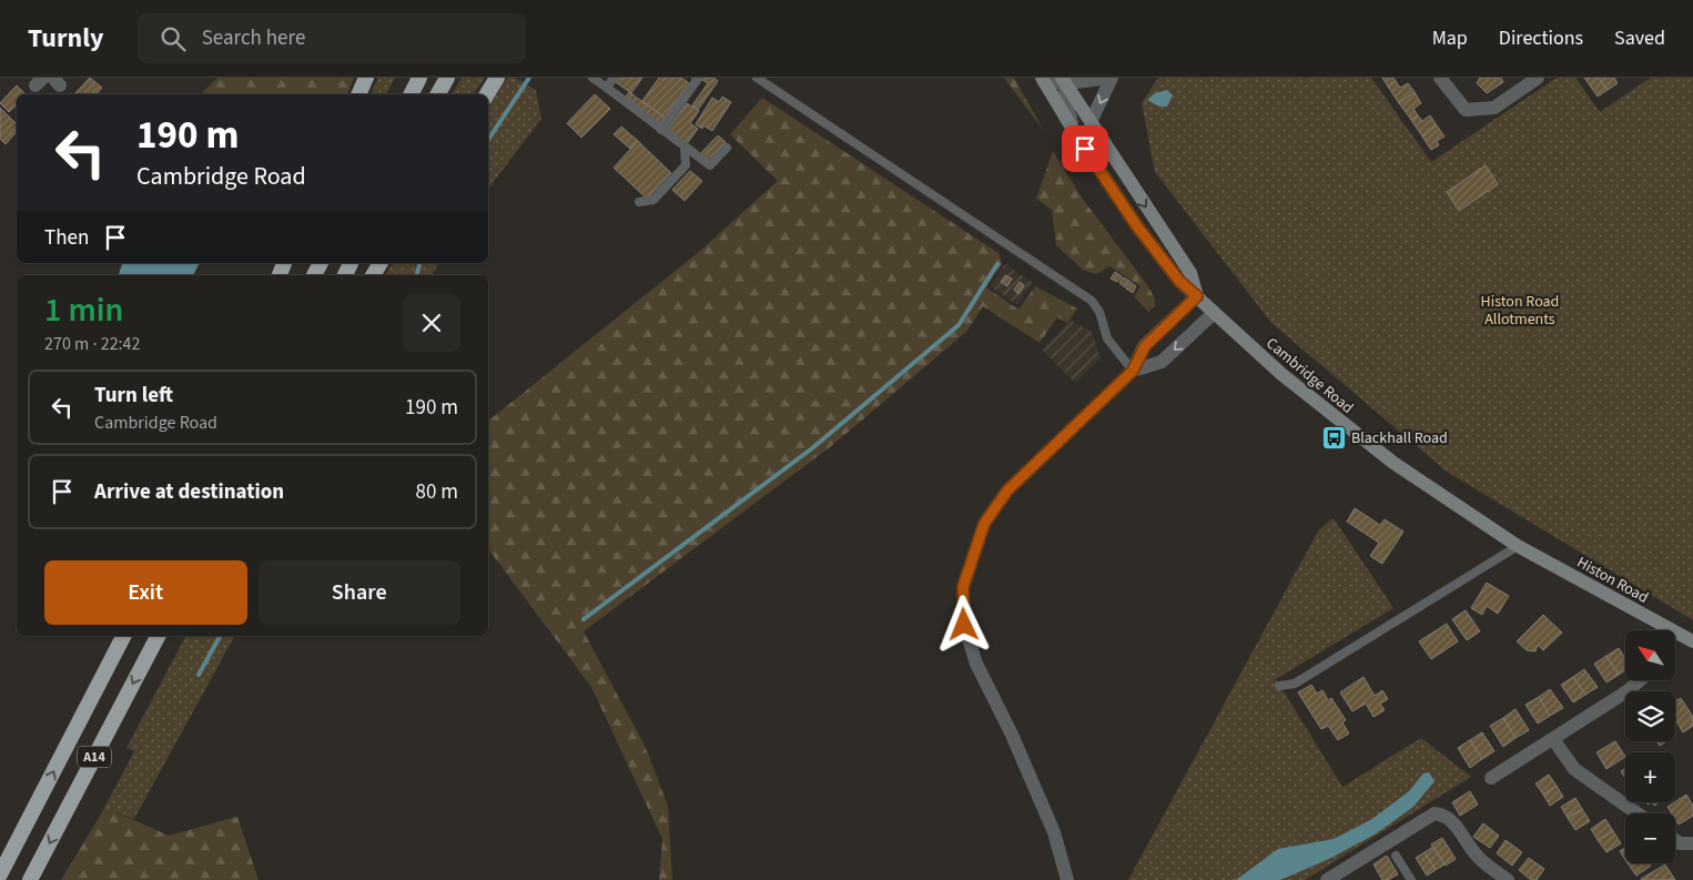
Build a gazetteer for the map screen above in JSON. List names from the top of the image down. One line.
{"streets":{"highway":["A14"],"main road":["Cambridge Road","Histon Road"]},"crossings":[["Cambridge Road","Histon Road"]],"parks":["Histon Road Allotments"],"places":{"bus stop":["Blackhall Road"]},"north":"top left","page":{"header":"Turnly","search":"Search here","nav":["Map","Directions","Saved"],"turn":["190 m","Cambridge Road"],"then":"Then","heading":["1 min","270 m · 22:42"],"list":[{"name":"Turn left","note":"Cambridge Road","value":"190 m"},{"name":"Arrive at destination","value":"80 m"}],"buttons":["Exit","Share"],"map_buttons":["+","−"]}}
